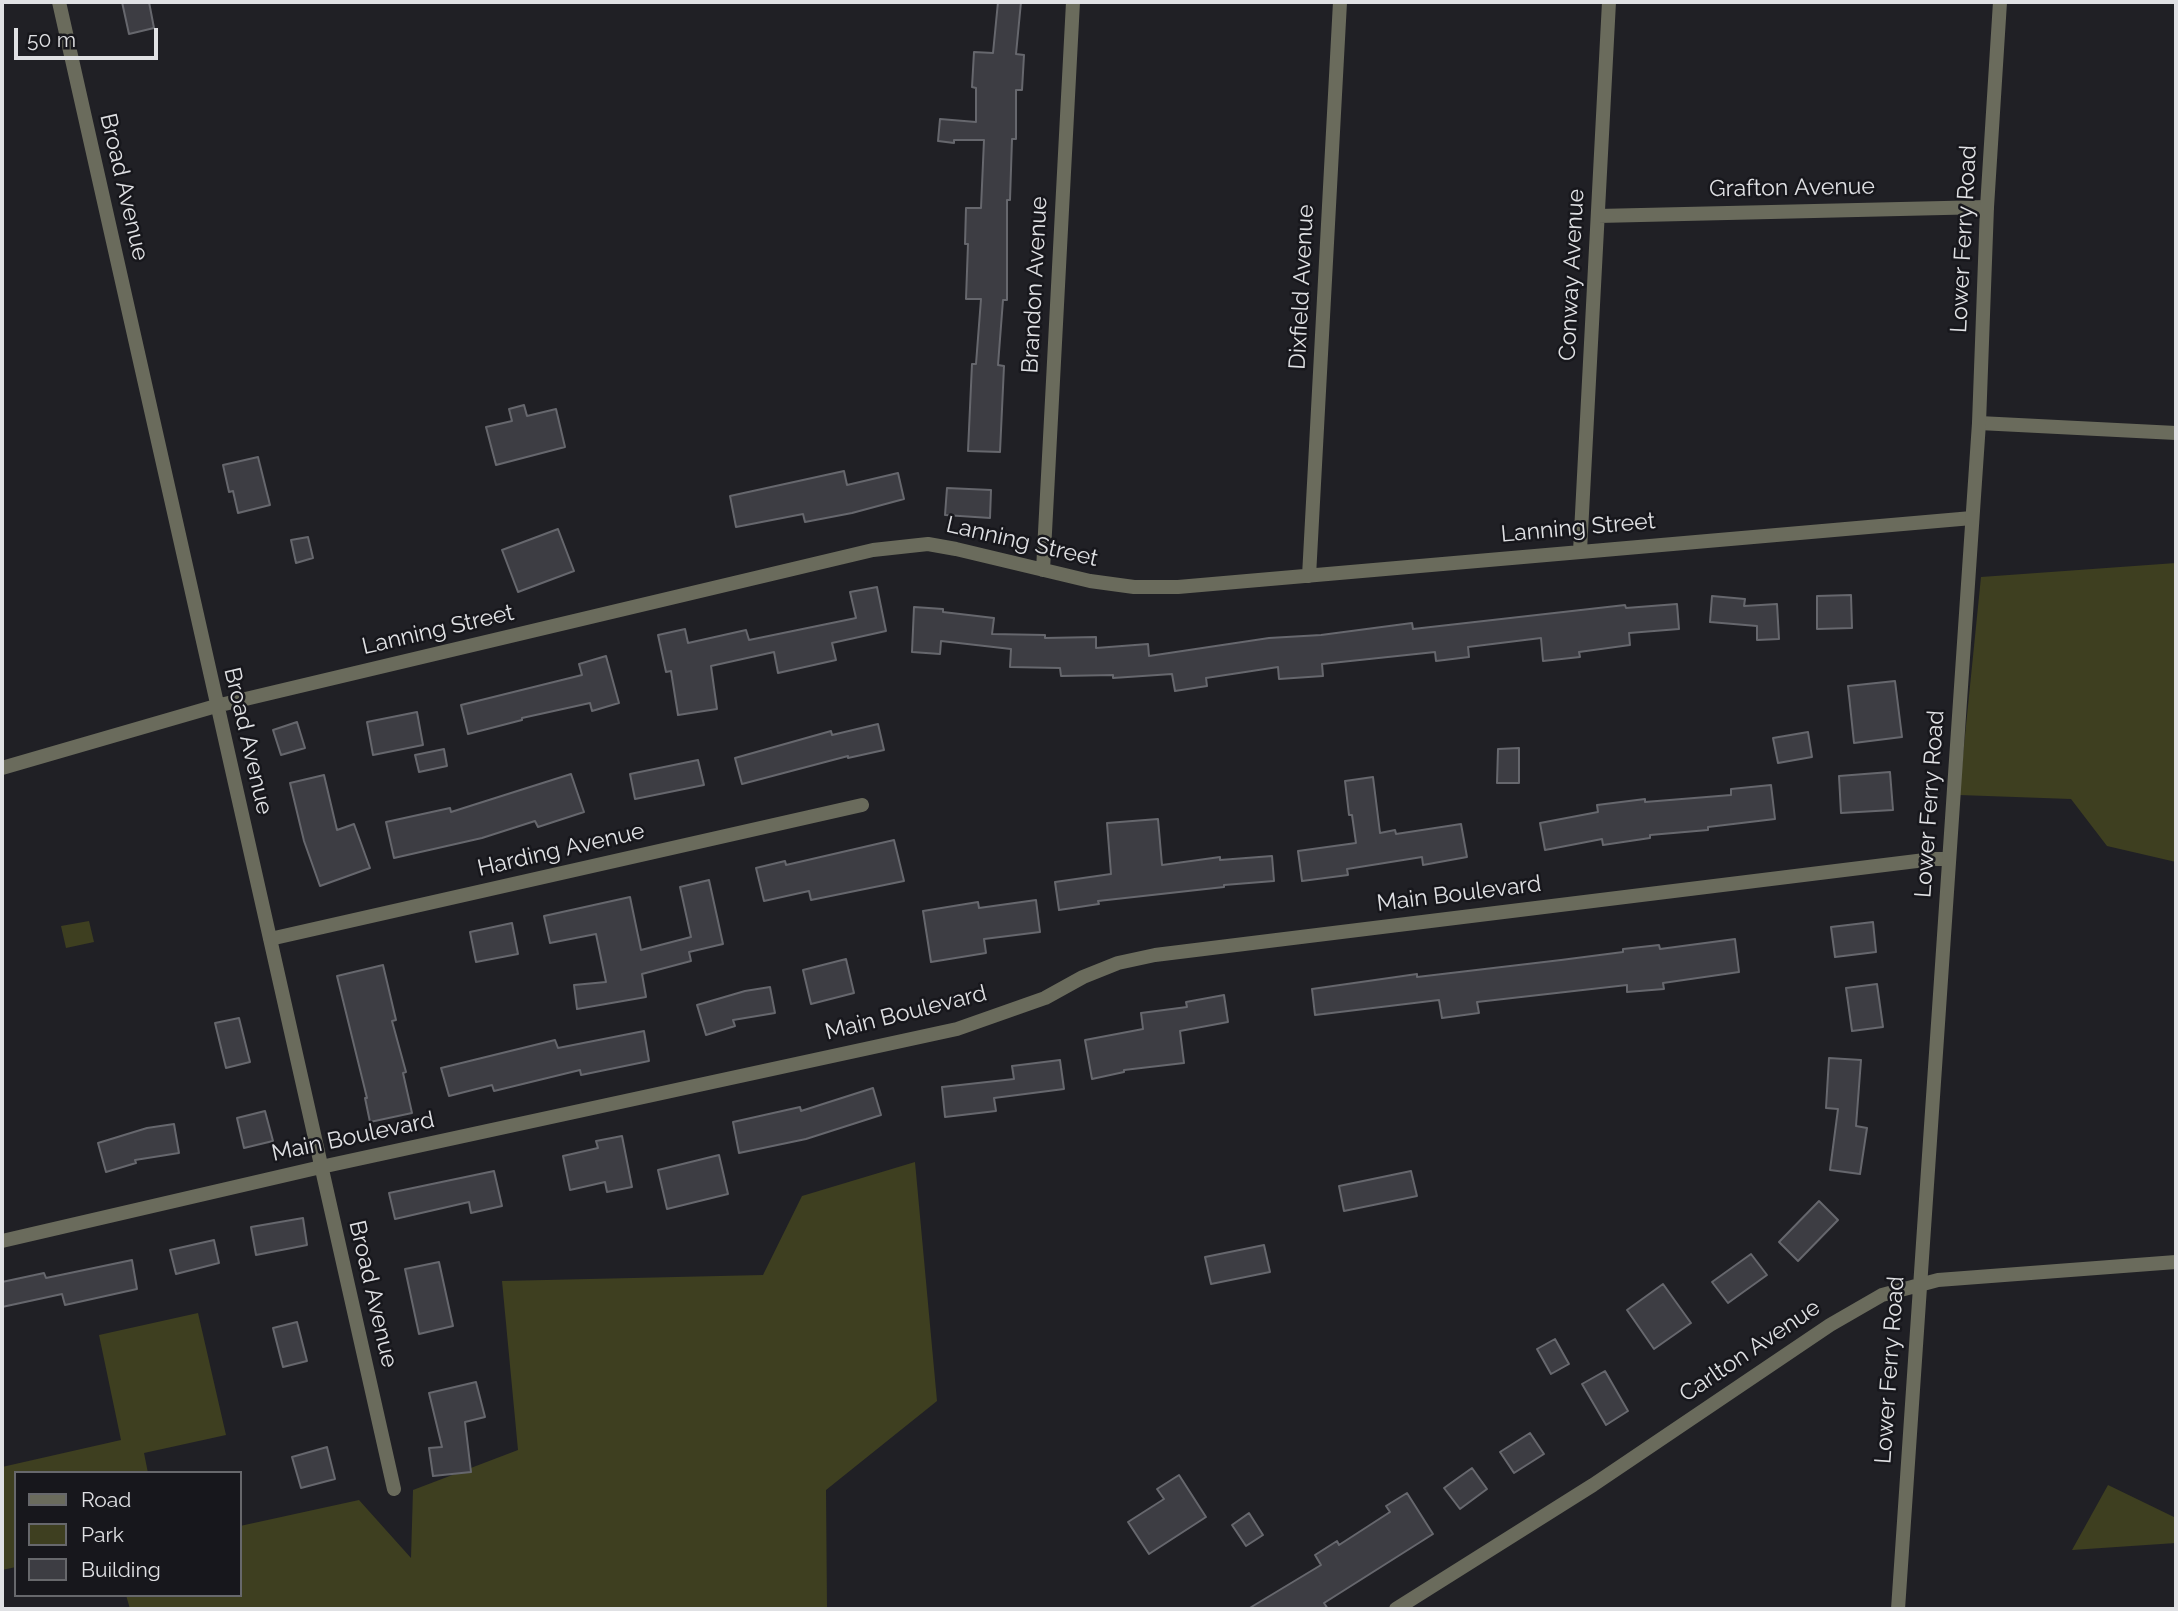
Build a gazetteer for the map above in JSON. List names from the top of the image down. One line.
{"streets":{"street":["Broad Avenue","Grafton Avenue","Lower Ferry Road","Conway Avenue","Brandon Avenue","Dixfield Avenue","Lanning Street","Harding Avenue","Main Boulevard","Carlton Avenue"]},"crossings":[["Broad Avenue","Lanning Street"],["Broad Avenue","Harding Avenue"],["Broad Avenue","Main Boulevard"],["Grafton Avenue","Lower Ferry Road"],["Grafton Avenue","Conway Avenue"],["Lower Ferry Road","Lanning Street"],["Lower Ferry Road","Main Boulevard"],["Lower Ferry Road","Carlton Avenue"],["Conway Avenue","Lanning Street"],["Brandon Avenue","Lanning Street"],["Dixfield Avenue","Lanning Street"]],"legend":["Road","Park","Building"],"scale_bar":"50 m"}
